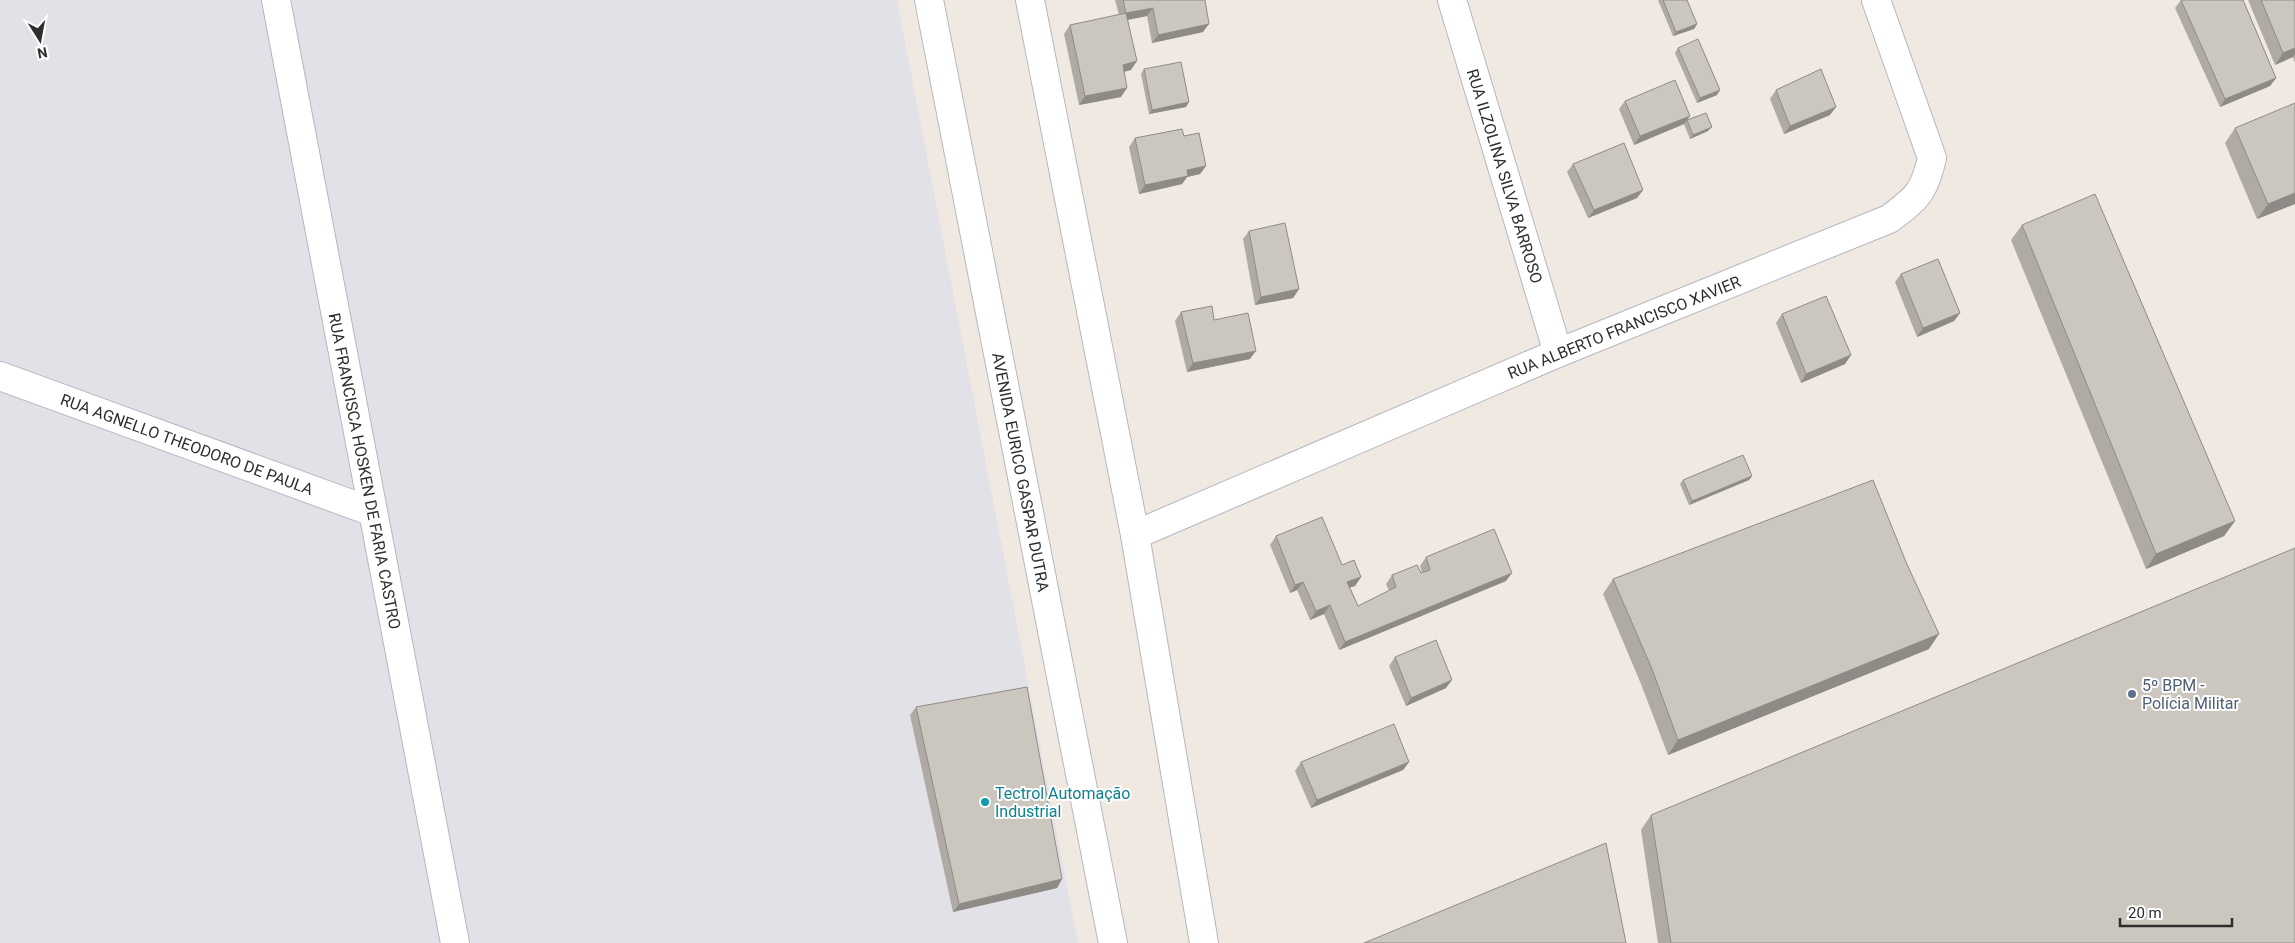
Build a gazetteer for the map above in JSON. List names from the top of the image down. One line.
{"streets":{"street":["RUA ILZOLINA SILVA BARROSO","RUA ALBERTO FRANCISCO XAVIER","RUA AGNELLO THEODORO DE PAULA","RUA FRANCISCA HOSKEN DE FARIA CASTRO","AVENIDA EURICO GASPAR DUTRA"]},"crossings":[["RUA ILZOLINA SILVA BARROSO","RUA ALBERTO FRANCISCO XAVIER"],["RUA AGNELLO THEODORO DE PAULA","RUA FRANCISCA HOSKEN DE FARIA CASTRO"]],"places":["5º BPM - Polícia Militar","Tectrol Automação Industrial"],"scale_bar":"20 m","north":"bottom"}
